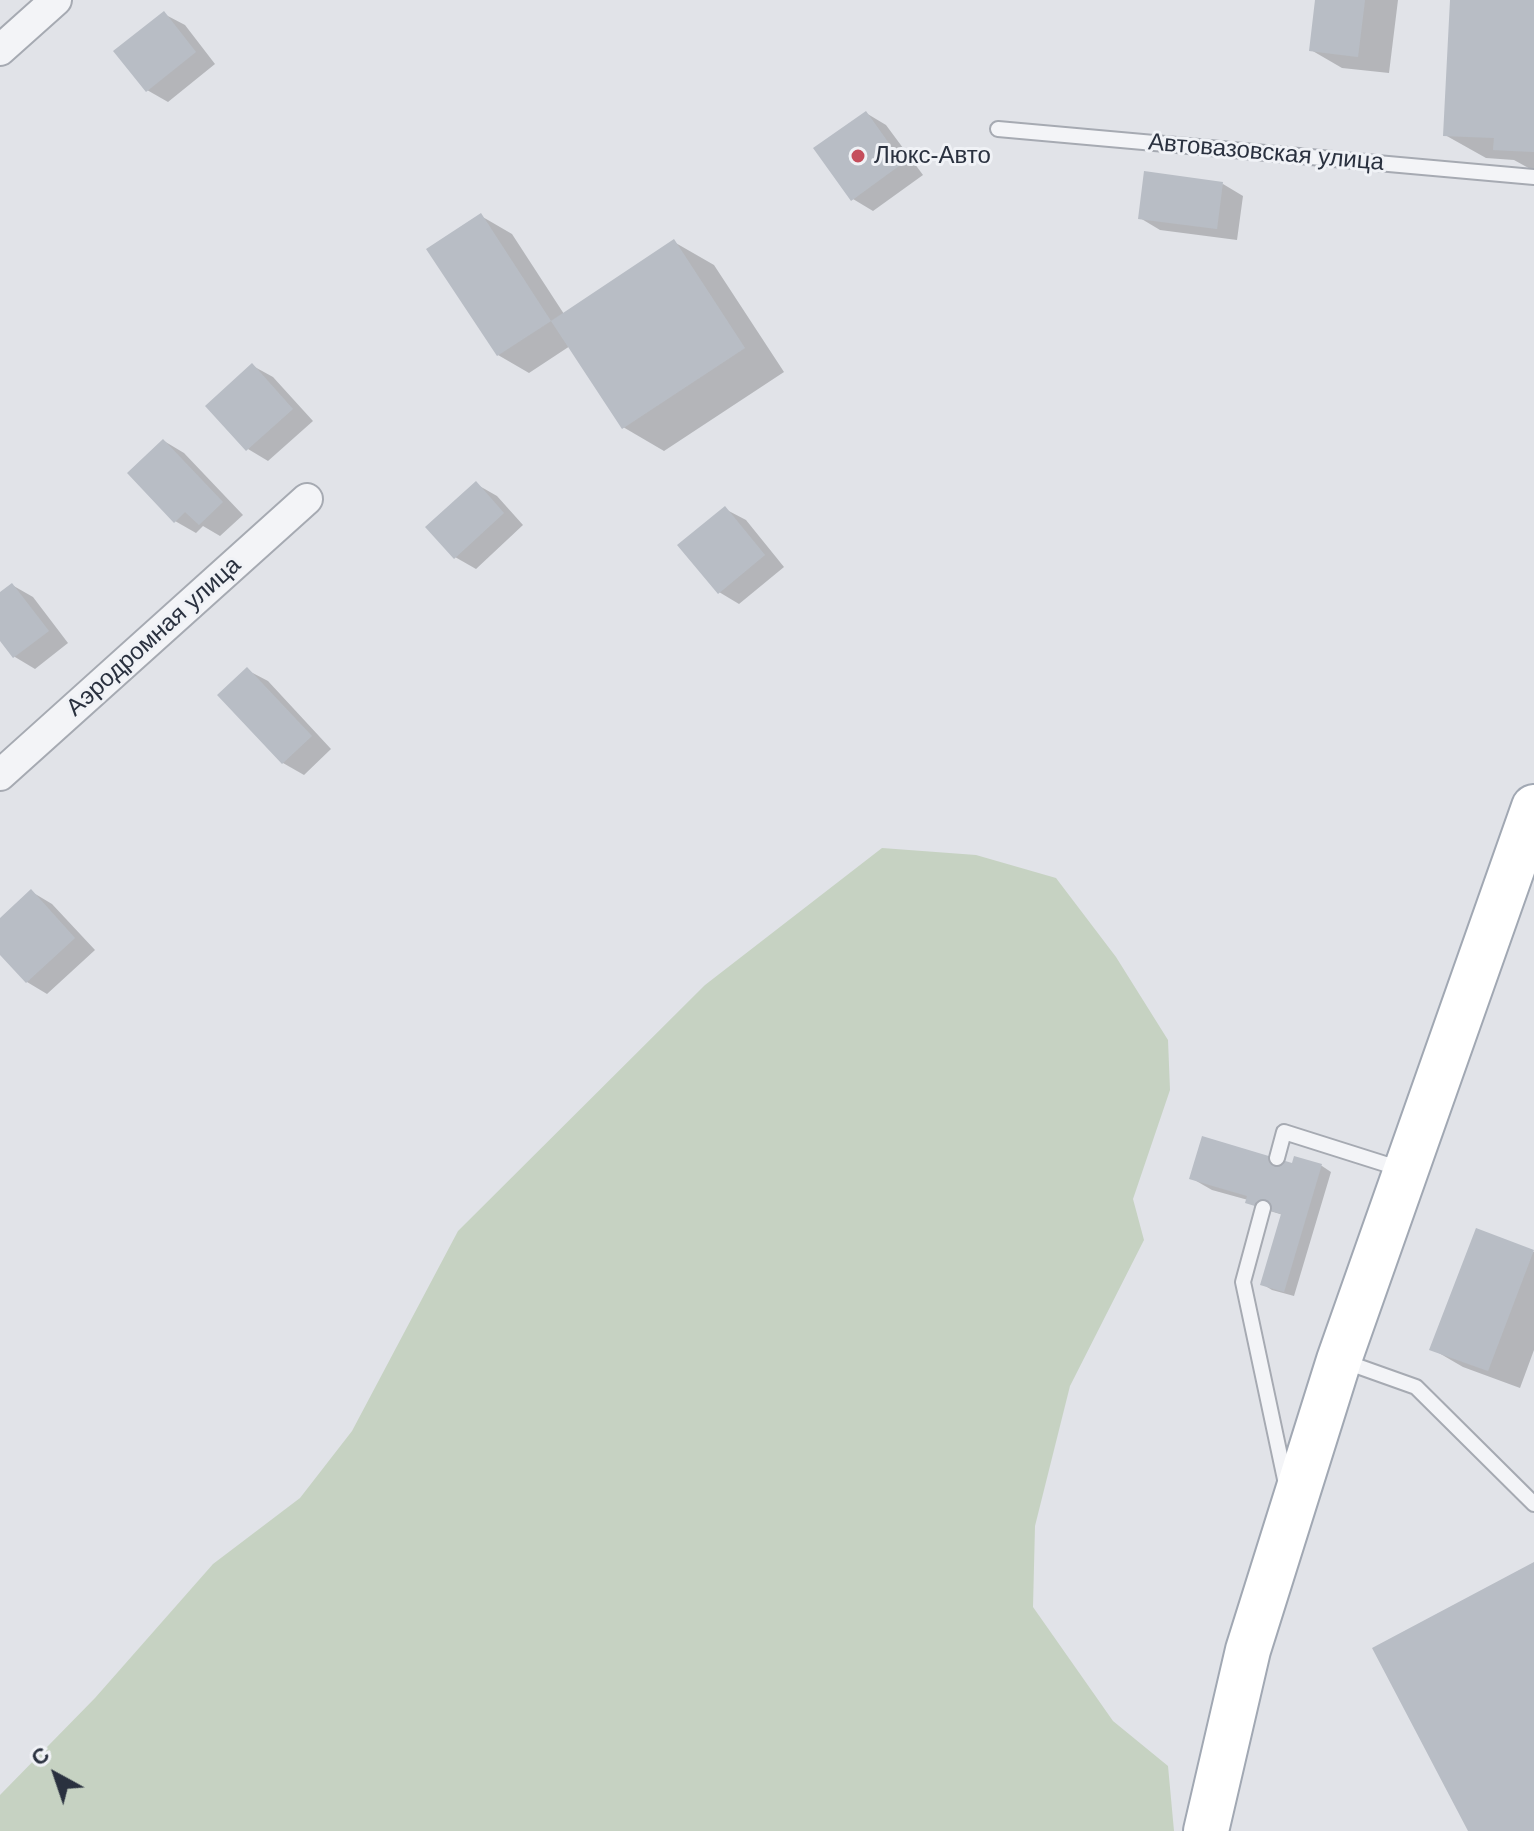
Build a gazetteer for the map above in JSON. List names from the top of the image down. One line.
{"streets":{"street":["Аэродромная улица"],"lane":["Автовазовская улица"]},"places":["Люкс-Авто"],"north":"top left"}
